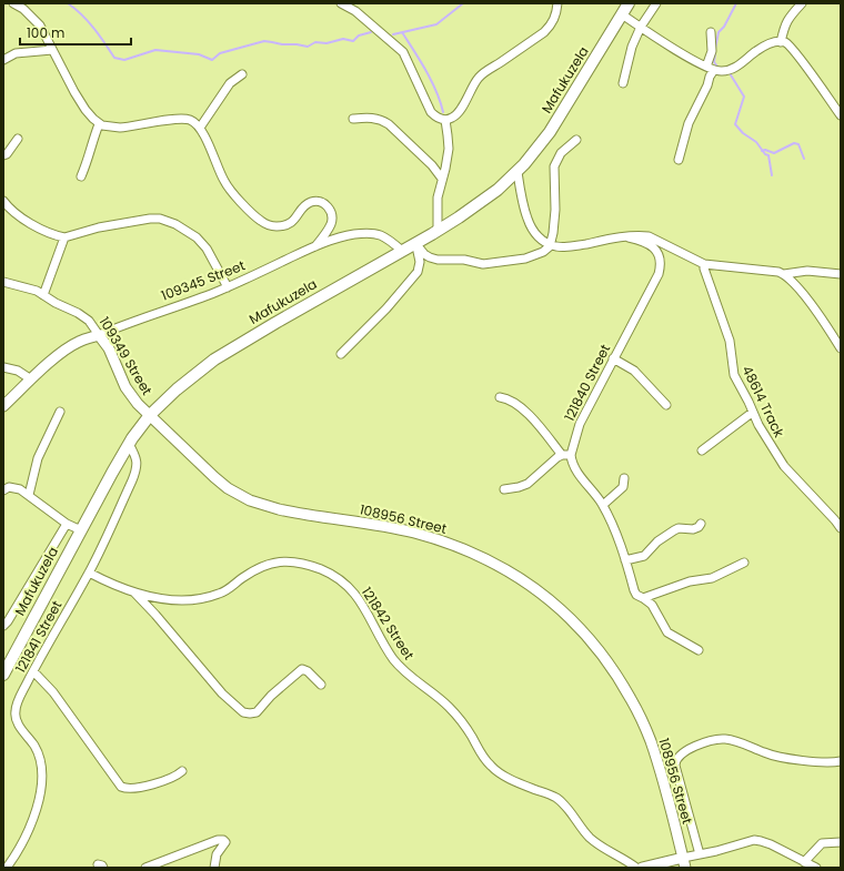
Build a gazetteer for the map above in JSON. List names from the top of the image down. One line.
{"streets":{"main road":["Mafukuzela"],"street":["109345 Street","109349 Street","121840 Street","48614 Track","108956 Street","121842 Street","121841 Street"]},"crossings":[["Mafukuzela","109345 Street"],["Mafukuzela","109349 Street"],["Mafukuzela","108956 Street"],["Mafukuzela","121841 Street"],["109345 Street","109349 Street"],["109349 Street","108956 Street"],["121842 Street","121841 Street"]],"scale_bar":"100 m"}
